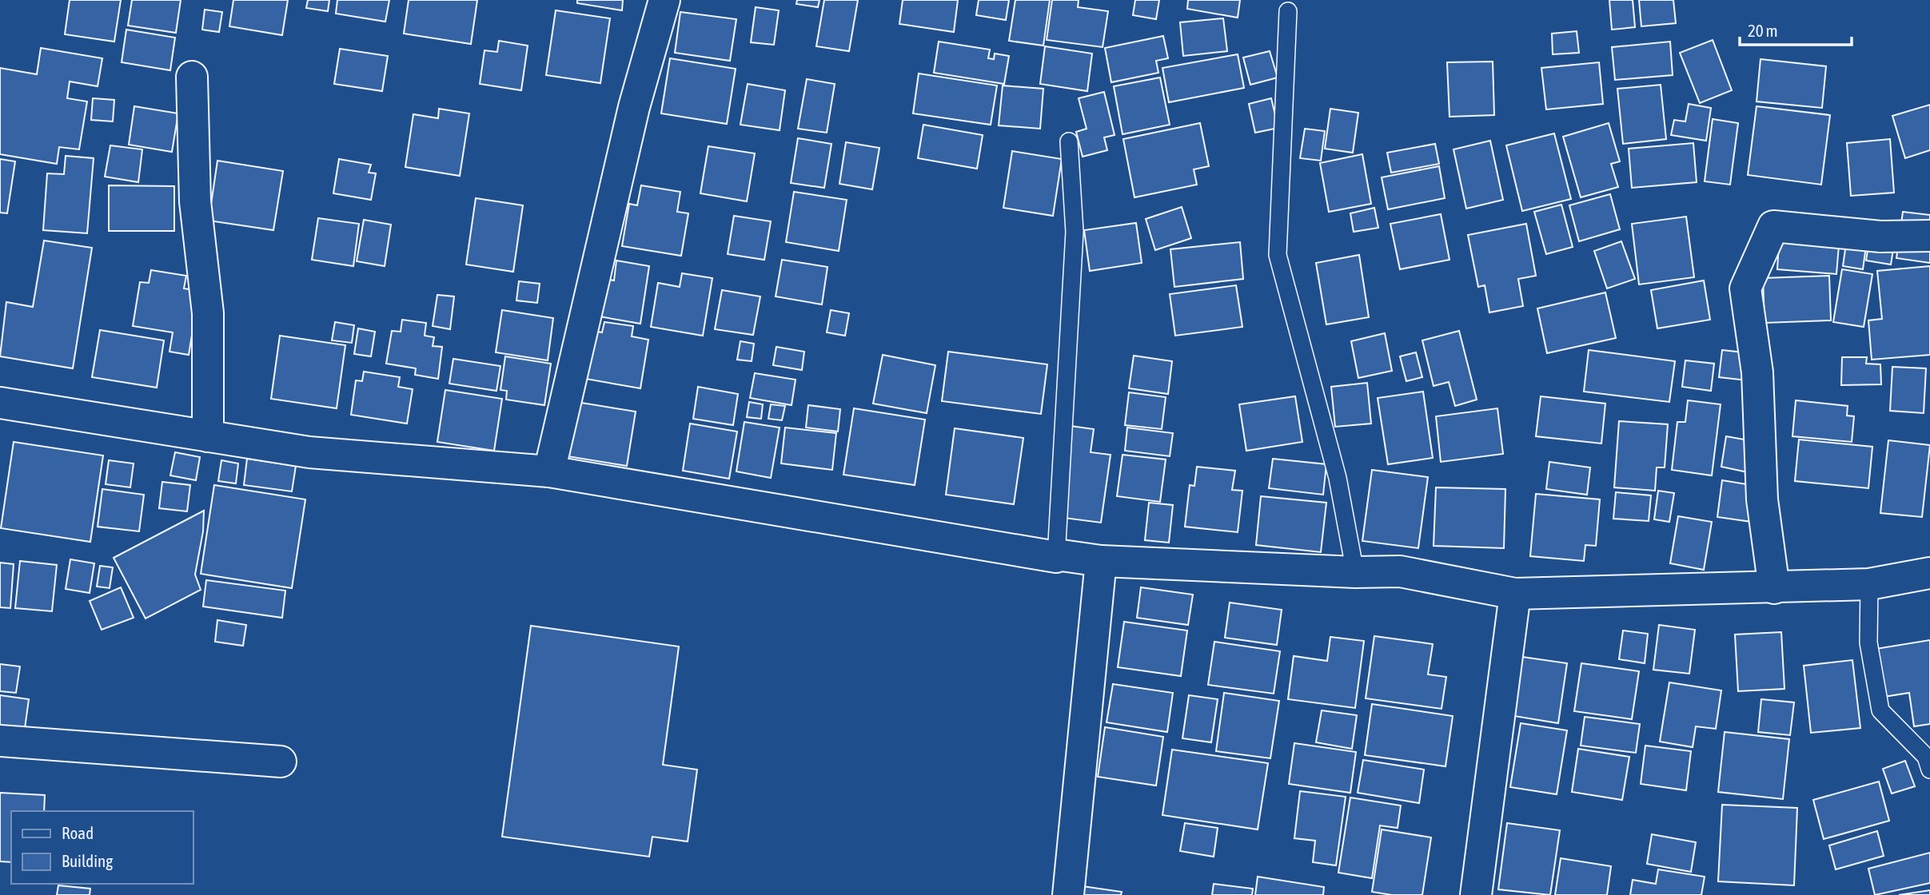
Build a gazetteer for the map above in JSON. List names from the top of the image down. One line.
{"legend":["Road","Building"],"scale_bar":"20 m"}
